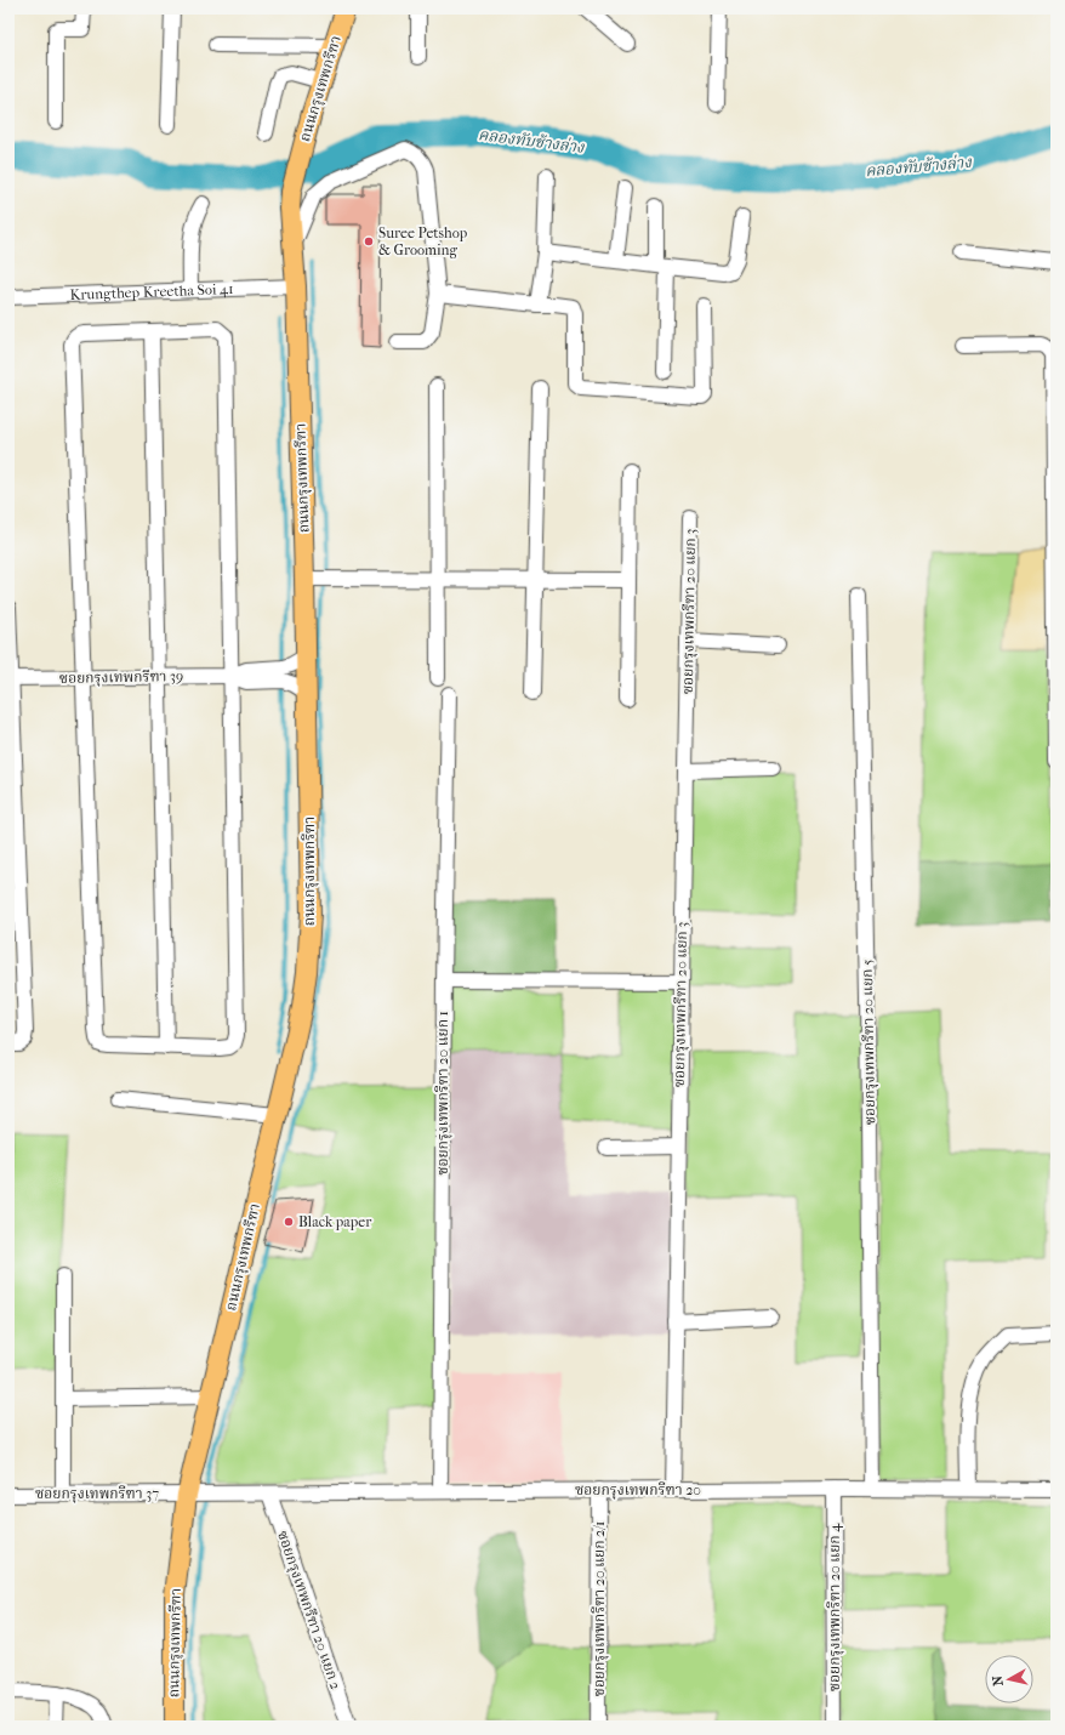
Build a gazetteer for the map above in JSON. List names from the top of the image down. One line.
{"streets":{"main road":["ถนนกรุงเทพกรีฑา"],"street":["Krungthep Kreetha Soi 41","ซอยกรุงเทพกรีฑา 20 แยก 3","ซอยกรุงเทพกรีฑา 39","ซอยกรุงเทพกรีฑา 20 แยก 5","ซอยกรุงเทพกรีฑา 20 แยก 1","ซอยกรุงเทพกรีฑา 20","ซอยกรุงเทพกรีฑา 37","ซอยกรุงเทพกรีฑา 20 แยก 4","ซอยกรุงเทพกรีฑา 20 แยก 2/1","ซอยกรุงเทพกรีฑา 20 แยก 2"]},"crossings":[["ถนนกรุงเทพกรีฑา","Krungthep Kreetha Soi 41"],["ถนนกรุงเทพกรีฑา","ซอยกรุงเทพกรีฑา 39"],["ถนนกรุงเทพกรีฑา","ซอยกรุงเทพกรีฑา 37"],["ซอยกรุงเทพกรีฑา 20 แยก 3","ซอยกรุงเทพกรีฑา 20"],["ซอยกรุงเทพกรีฑา 20 แยก 5","ซอยกรุงเทพกรีฑา 20"],["ซอยกรุงเทพกรีฑา 20 แยก 1","ซอยกรุงเทพกรีฑา 20"],["ซอยกรุงเทพกรีฑา 20","ซอยกรุงเทพกรีฑา 37"],["ซอยกรุงเทพกรีฑา 20","ซอยกรุงเทพกรีฑา 20 แยก 4"],["ซอยกรุงเทพกรีฑา 20","ซอยกรุงเทพกรีฑา 20 แยก 2/1"],["ซอยกรุงเทพกรีฑา 20","ซอยกรุงเทพกรีฑา 20 แยก 2"]],"water":["คลองทับช้างล่าง"],"places":["Suree Petshop & Grooming","Black paper"],"north":"left"}
